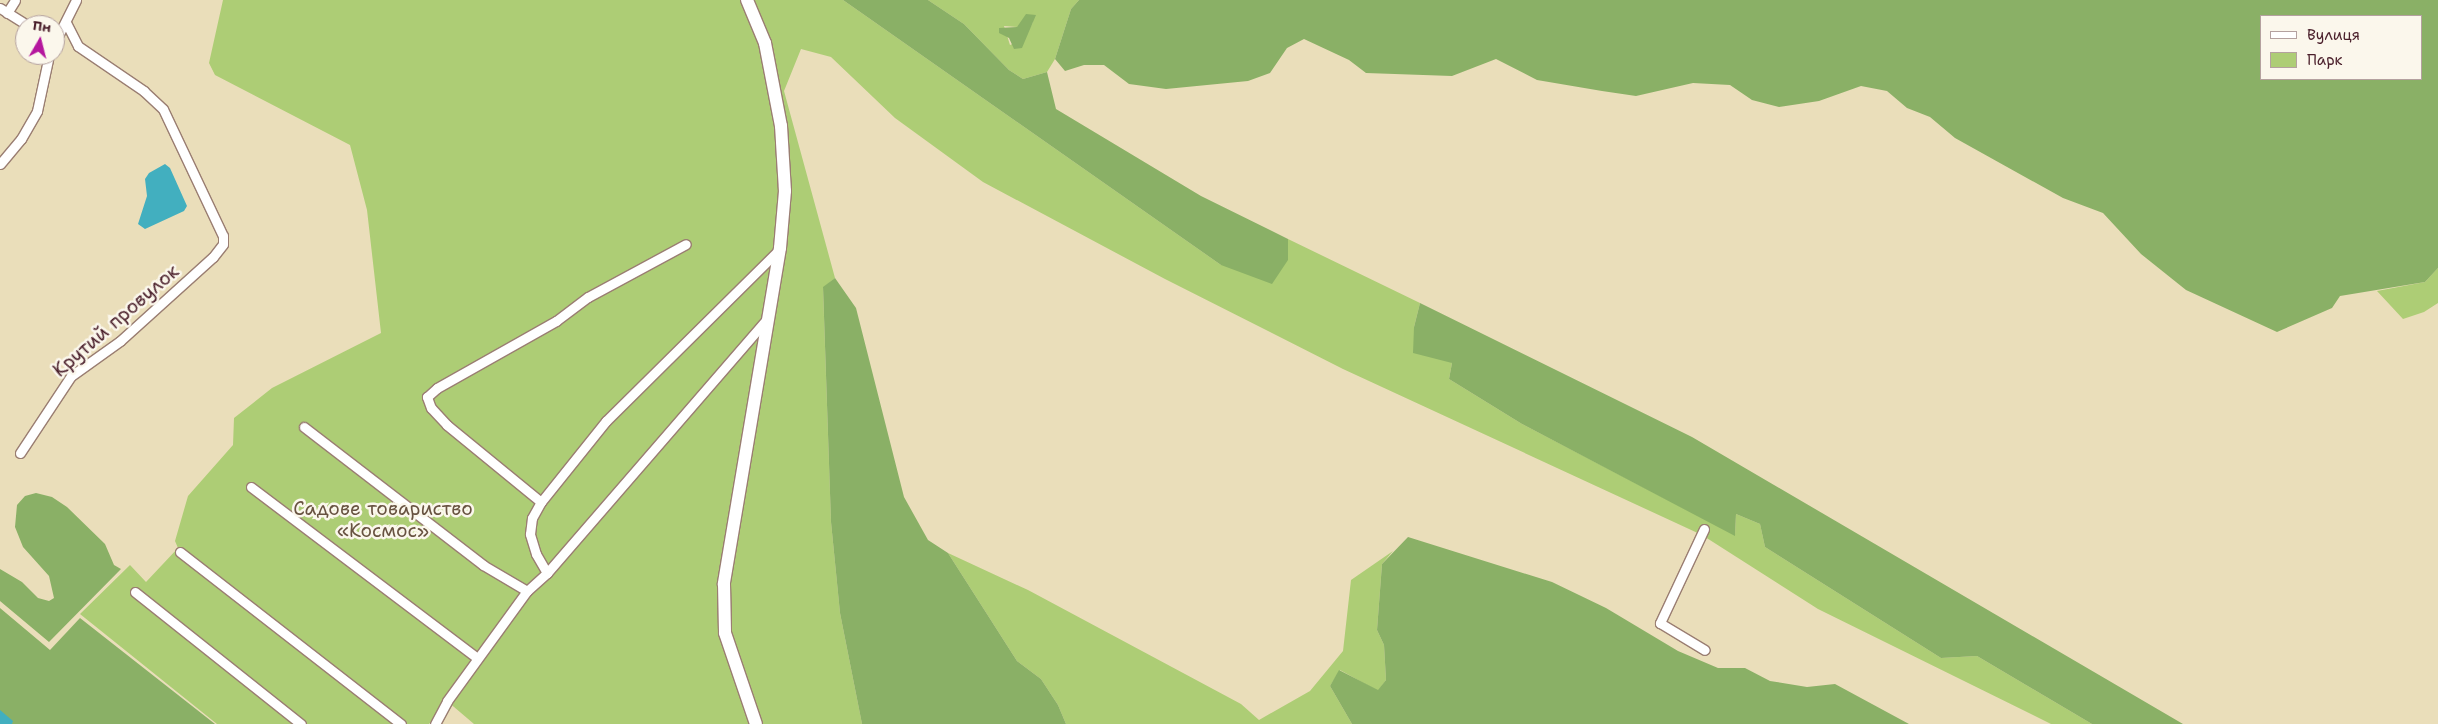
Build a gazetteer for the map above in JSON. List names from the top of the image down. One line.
{"streets":{"street":["Крутий провулок"]},"parks":["Садове товариство «Космос»"],"legend":["Вулиця","Парк"],"north":"top"}
